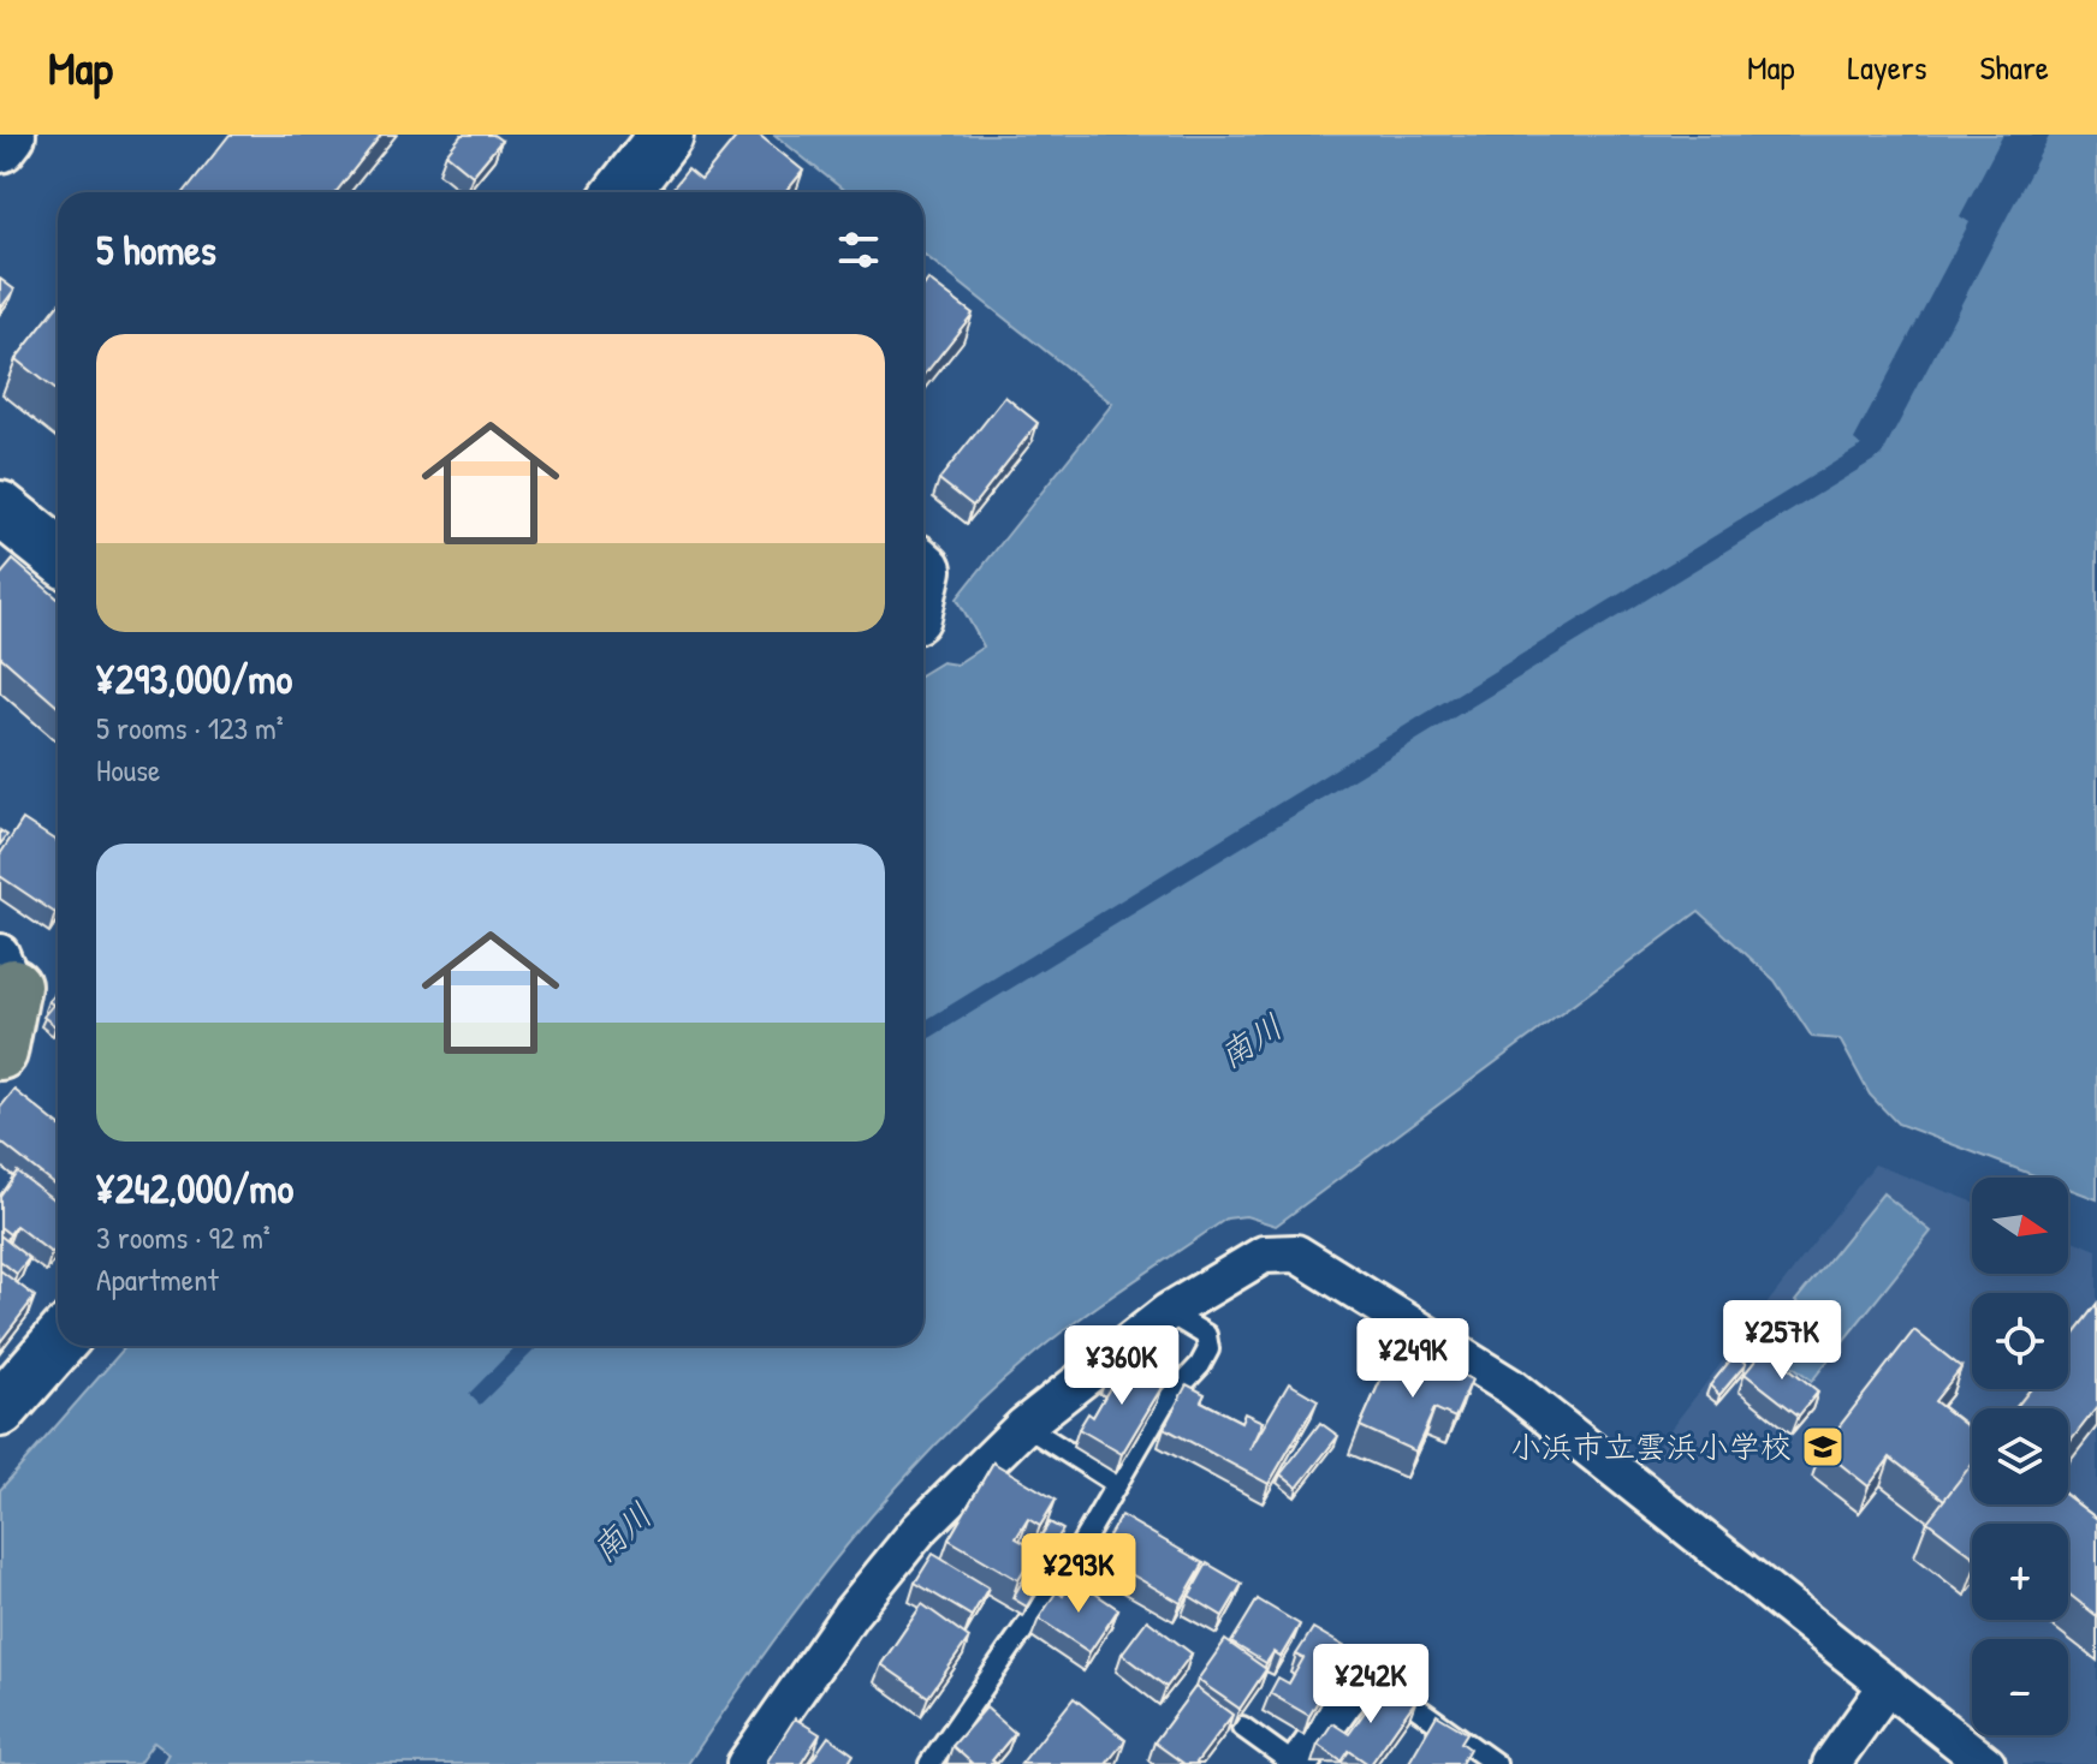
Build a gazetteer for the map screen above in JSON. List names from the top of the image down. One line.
{"water":["南川"],"places":{"school or university":["小浜市立雲浜小学校"]},"north":"right","page":{"header":"Map","nav":["Map","Layers","Share"],"heading":"5 homes","list":[{"name":"¥293,000/mo","note":"5 rooms · 123 m² · House"},{"name":"¥242,000/mo","note":"3 rooms · 92 m² · Apartment"}],"map_buttons":["+","−"],"price":["¥257K","¥249K","¥360K","¥293K","¥242K"]}}
